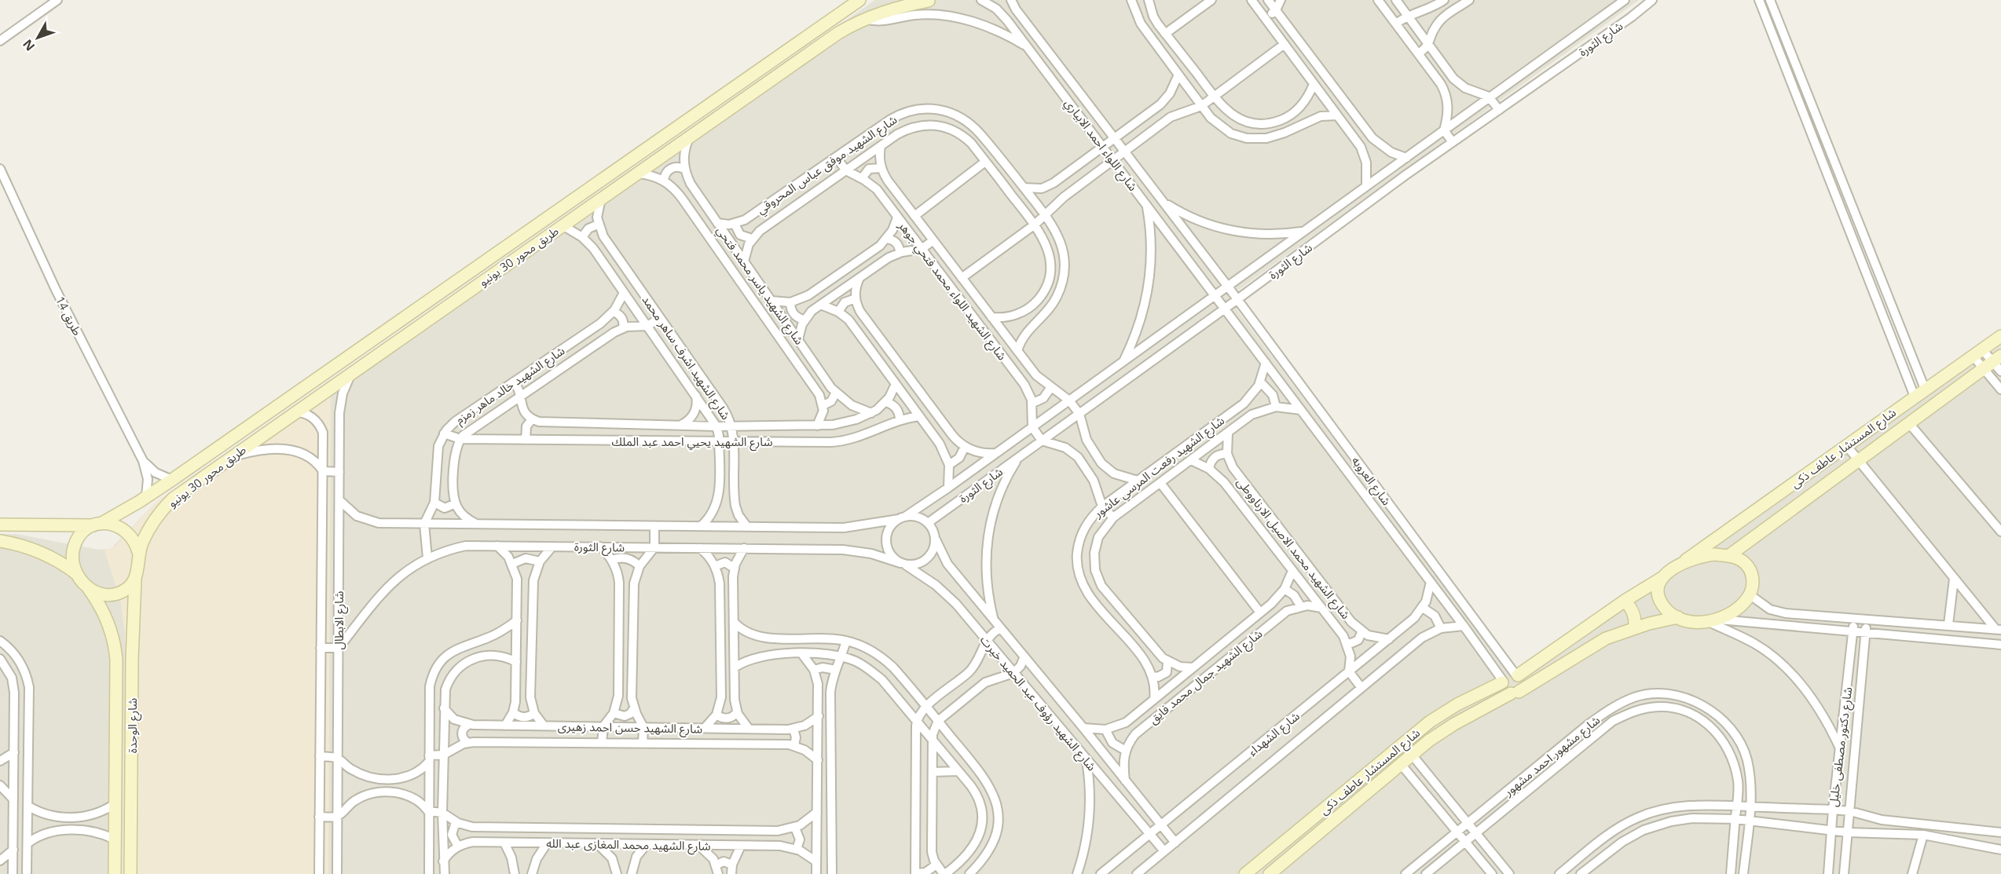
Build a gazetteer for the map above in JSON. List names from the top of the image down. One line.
{"streets":{"street":["شارع الثورة","شارع اللواء احمد الابياري","شارع الشهيد موفق عباس المحروقي","طريق محور 30 يونيو","شارع الشهيد ياسر محمد فتحي","شارع الشهيد اللواء محمد فتحي جوهر","طريق 14","شارع الشهيد اشرف ساهر محمد","شارع الشهيد خالد ماهر زمزم","شارع الشهيد يحيي احمد عبد الملك","شارع المستشار عاطف ذكى","شارع الشهيد رفعت المرسي عاشور","شارع العروبه","شارع الشهيد محمد الاصيل الارناووطى","شارع الابطال","شارع الشهيد جمال محمد فايق","شارع الشهيد رؤوف عبد الحميد خيرت","شارع الوحدة","شارع الشهيد حسن احمد زهيرى","شارع الشهداء","شارع دكتور مصطفى خليل","شارع مشهور احمد مشهور","شارع الشهيد محمد المغازى عبد الله"]},"crossings":[["شارع الثورة","شارع اللواء احمد الابياري"],["شارع الثورة","شارع الشهيد اللواء محمد فتحي جوهر"],["شارع الثورة","شارع الشهيد اشرف ساهر محمد"],["شارع الثورة","شارع العروبه"],["شارع الثورة","شارع الابطال"],["شارع الثورة","شارع الشهيد رؤوف عبد الحميد خيرت"],["شارع اللواء احمد الابياري","شارع العروبه"],["شارع الشهيد موفق عباس المحروقي","شارع الشهيد اللواء محمد فتحي جوهر"],["طريق محور 30 يونيو","شارع الشهيد ياسر محمد فتحي"],["طريق محور 30 يونيو","طريق 14"],["طريق محور 30 يونيو","شارع الشهيد اشرف ساهر محمد"],["طريق محور 30 يونيو","شارع الابطال"],["طريق محور 30 يونيو","شارع الوحدة"],["شارع الشهيد ياسر محمد فتحي","شارع الشهيد يحيي احمد عبد الملك"],["شارع الشهيد اشرف ساهر محمد","شارع الشهيد خالد ماهر زمزم"],["شارع الشهيد اشرف ساهر محمد","شارع الشهيد يحيي احمد عبد الملك"],["شارع الشهيد خالد ماهر زمزم","شارع الشهيد يحيي احمد عبد الملك"],["شارع المستشار عاطف ذكى","شارع العروبه"],["شارع الشهيد رفعت المرسي عاشور","شارع العروبه"],["شارع الشهيد رفعت المرسي عاشور","شارع الشهيد محمد الاصيل الارناووطى"],["شارع الشهيد رفعت المرسي عاشور","شارع الشهيد جمال محمد فايق"],["شارع العروبه","شارع الشهداء"],["شارع الشهيد محمد الاصيل الارناووطى","شارع الشهيد جمال محمد فايق"],["شارع الشهيد محمد الاصيل الارناووطى","شارع الشهداء"],["شارع الشهيد جمال محمد فايق","شارع الشهيد رؤوف عبد الحميد خيرت"],["شارع الشهيد رؤوف عبد الحميد خيرت","شارع الشهداء"]],"north":"bottom left"}
